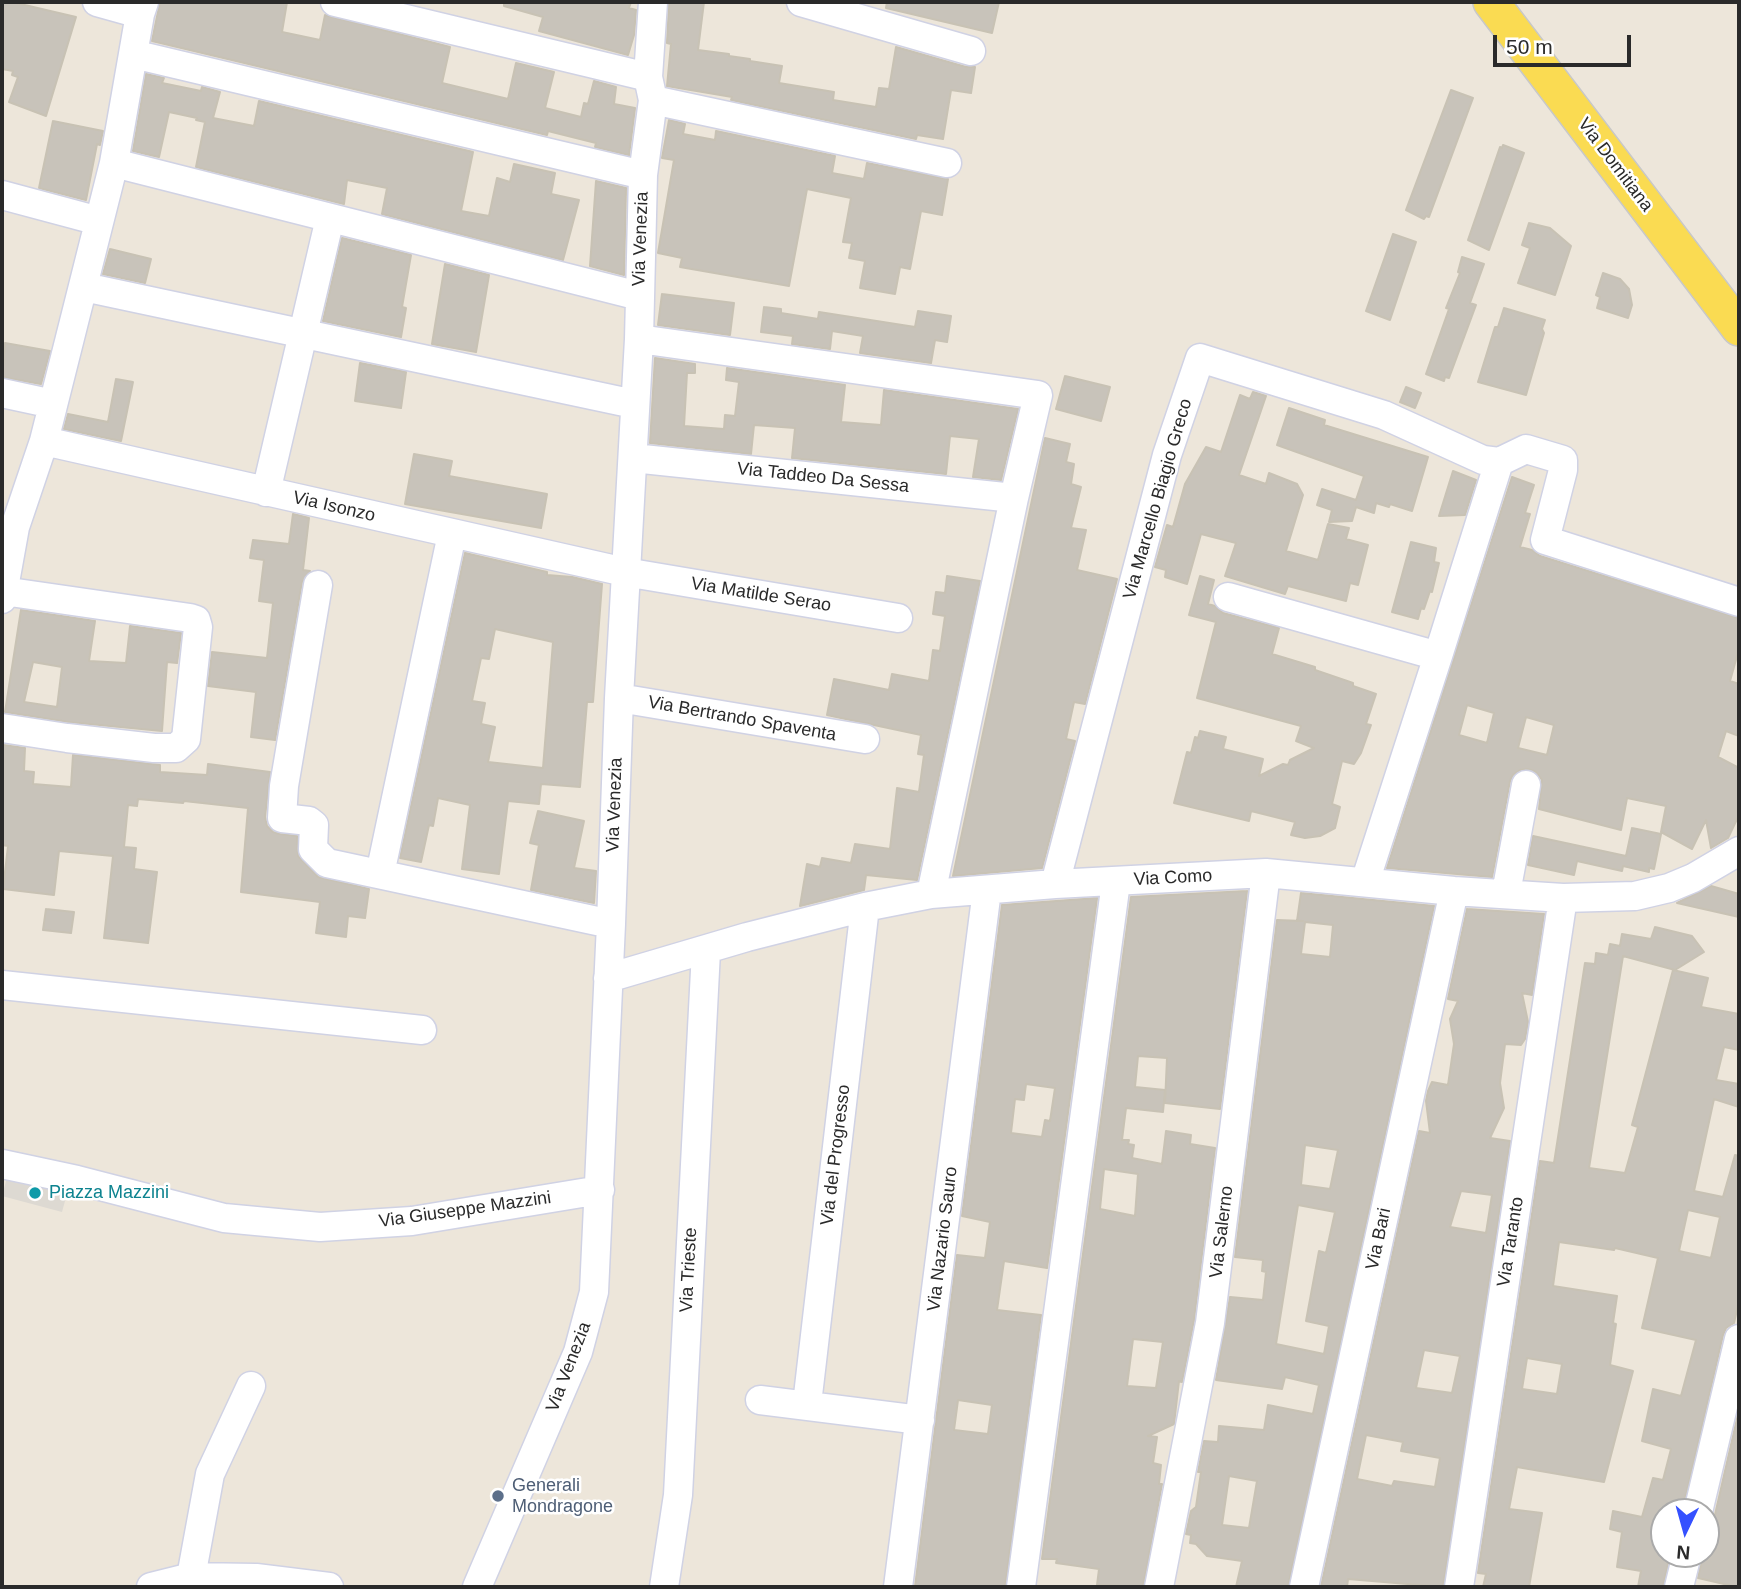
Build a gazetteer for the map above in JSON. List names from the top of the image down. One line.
{"streets":{"main road":["Via Domitiana"],"street":["Via Venezia","Via Taddeo Da Sessa","Via Marcello Biagio Greco","Via Isonzo","Via Matilde Serao","Via Bertrando Spaventa","Via Como","Via del Progresso","Via Giuseppe Mazzini","Via Salerno","Via Nazario Sauro","Via Bari","Via Taranto","Via Trieste"]},"crossings":[["Via Venezia","Via Taddeo Da Sessa"],["Via Venezia","Via Isonzo"],["Via Venezia","Via Matilde Serao"],["Via Venezia","Via Bertrando Spaventa"],["Via Venezia","Via Como"],["Via Venezia","Via Giuseppe Mazzini"],["Via Marcello Biagio Greco","Via Como"],["Via Isonzo","Via Matilde Serao"],["Via Como","Via del Progresso"],["Via Como","Via Salerno"],["Via Como","Via Nazario Sauro"],["Via Como","Via Bari"],["Via Como","Via Taranto"],["Via Como","Via Trieste"]],"places":["Piazza Mazzini","Generali Mondragone"],"scale_bar":"50 m","north":"bottom"}
